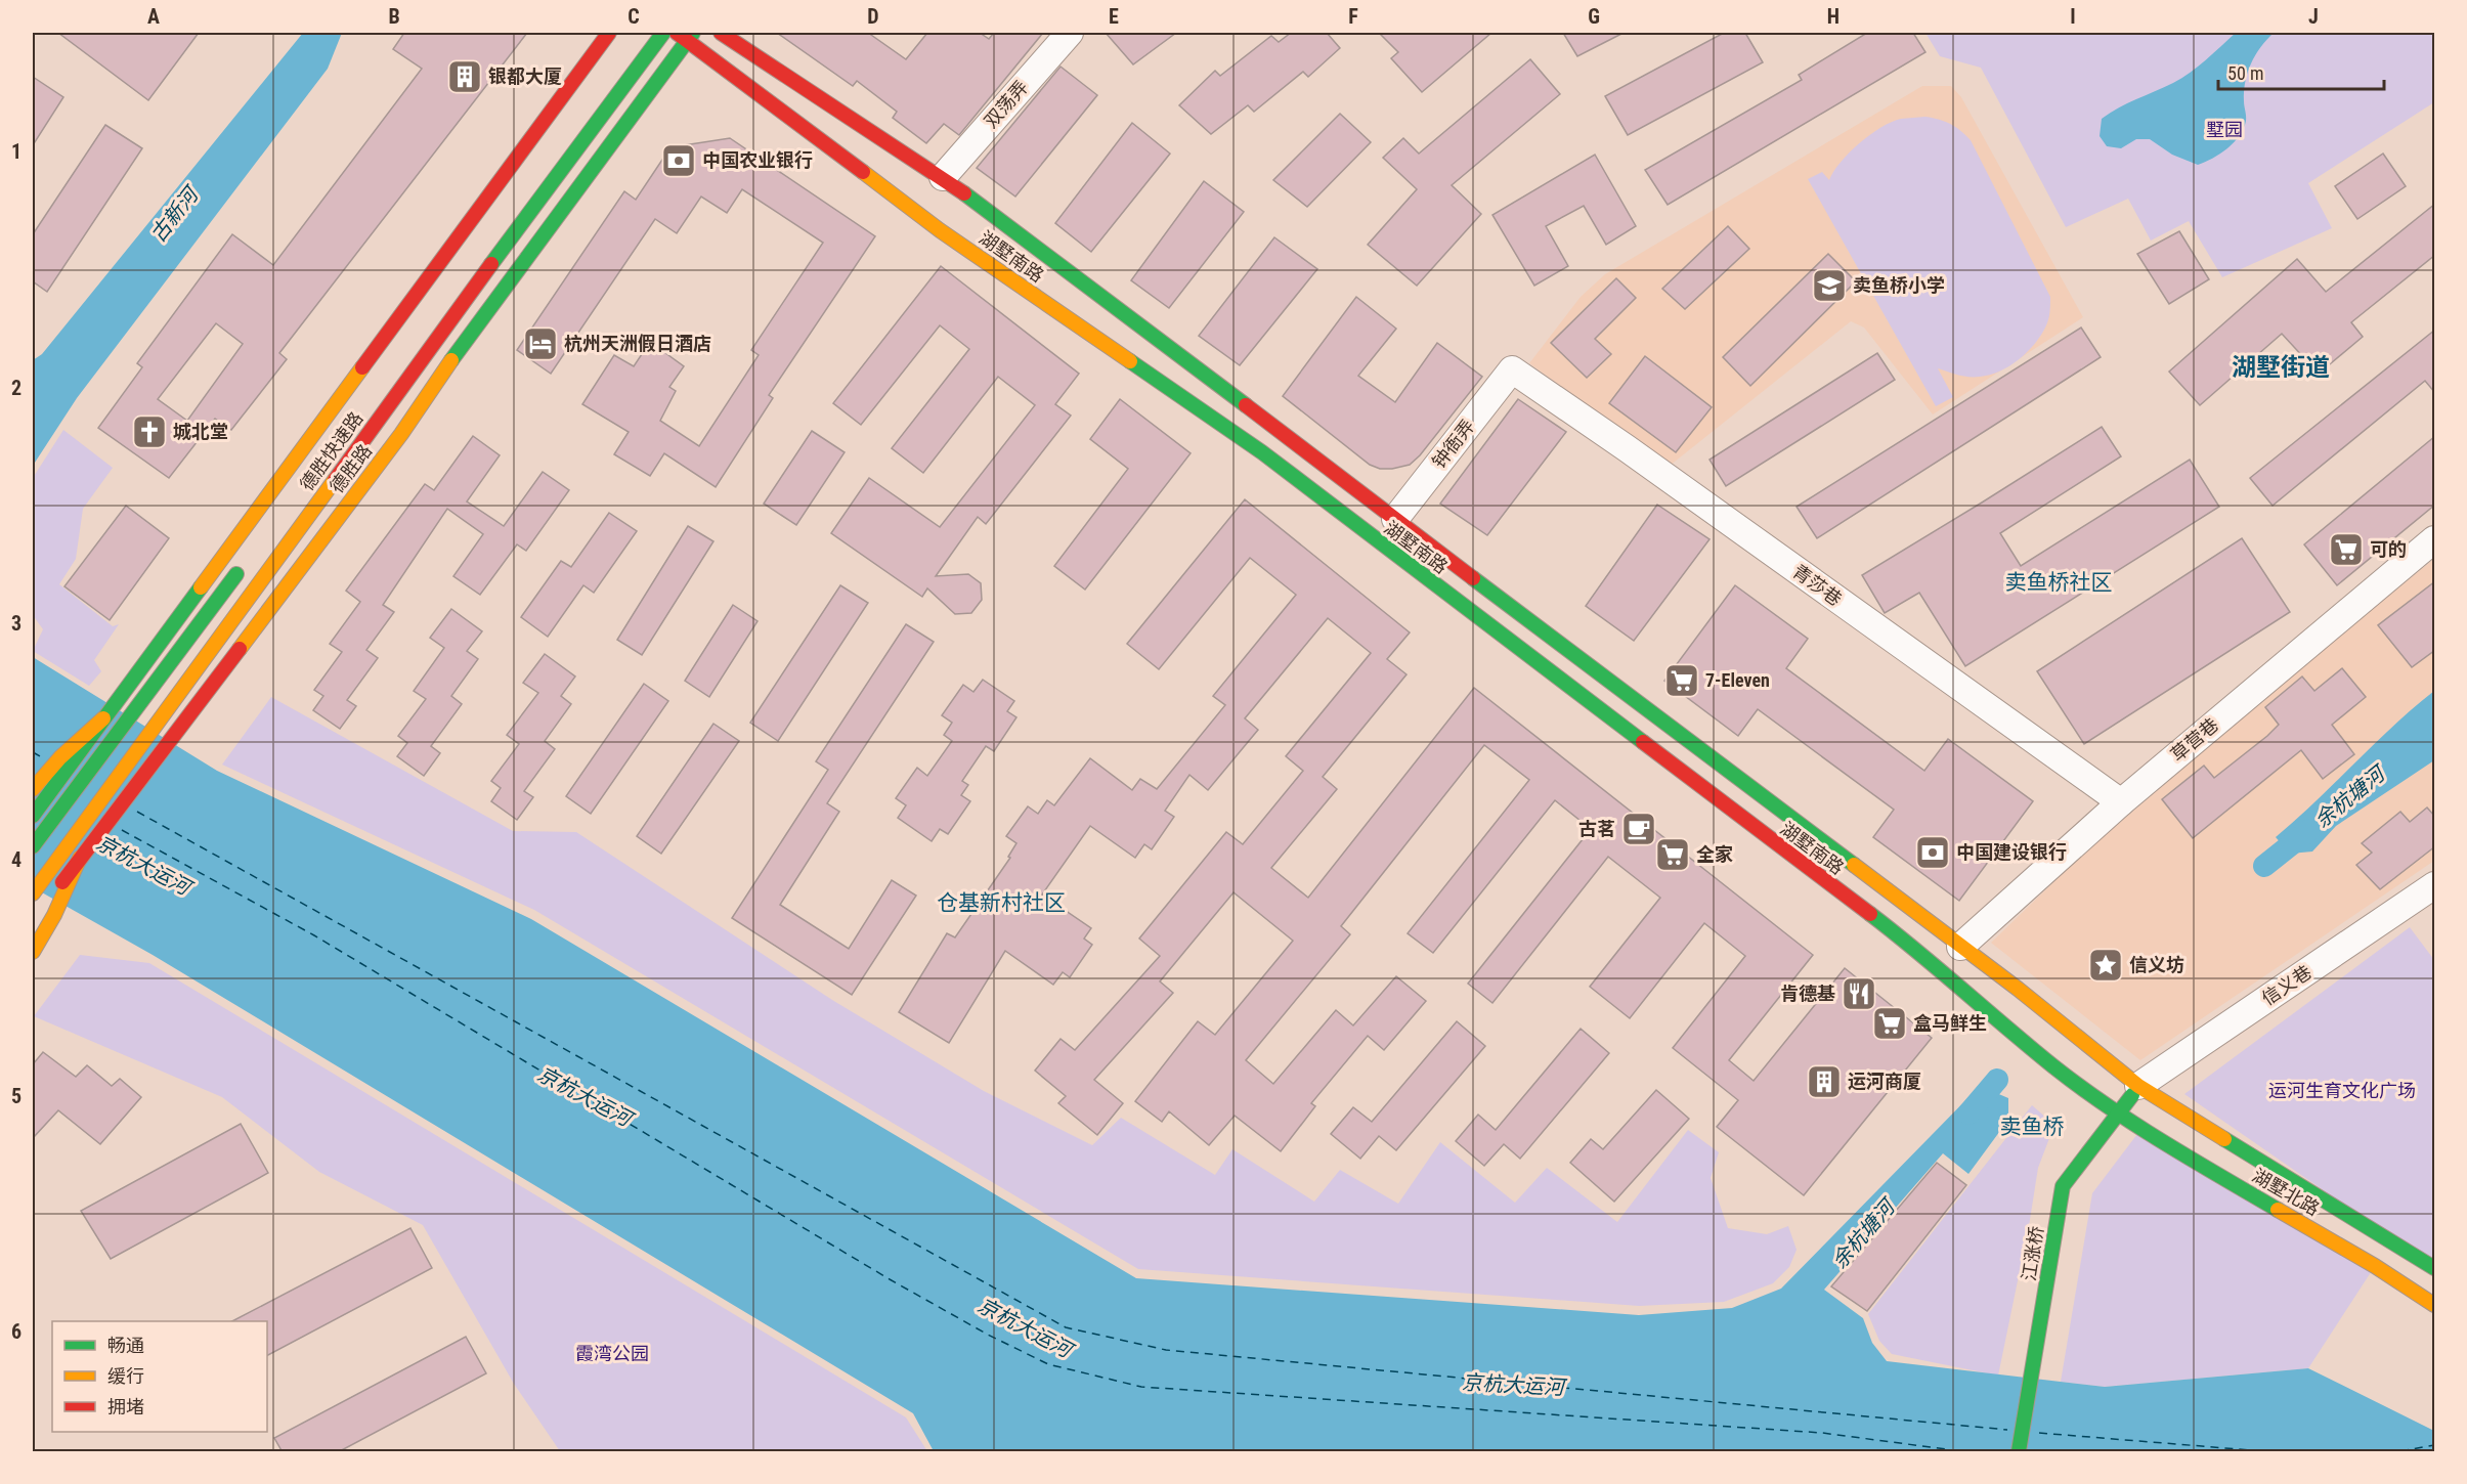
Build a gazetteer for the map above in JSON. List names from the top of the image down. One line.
{"streets":{"main road":["湖墅南路","德胜快速路","德胜路","湖墅北路","江涨桥"],"street":["双荡弄","钟衙弄","青莎巷","草营巷","信义巷"]},"crossings":[["双荡弄","湖墅南路"],["湖墅南路","钟衙弄"],["湖墅南路","德胜路"],["湖墅南路","草营巷"],["湖墅南路","信义巷"],["湖墅南路","湖墅北路"],["湖墅南路","江涨桥"],["钟衙弄","青莎巷"],["青莎巷","草营巷"],["信义巷","湖墅北路"],["信义巷","江涨桥"],["湖墅北路","江涨桥"]],"districts":["湖墅街道","卖鱼桥社区","仓基新村社区","卖鱼桥"],"water":["古新河","余杭塘河","京杭大运河"],"parks":["墅园","运河生育文化广场","霞湾公园"],"places":{"building":["银都大厦","运河商厦"],"bank":["中国农业银行","中国建设银行"],"school or university":["卖鱼桥小学"],"hotel":["杭州天洲假日酒店"],"church":["城北堂"],"supermarket":["可的","7-Eleven","全家","盒马鲜生"],"cafe":["古茗"],"place":["信义坊"],"restaurant":["肯德基"]},"legend":["畅通","缓行","拥堵"],"scale_bar":"50 m","grid":{"columns":["A","B","C","D","E","F","G","H","I","J"],"rows":["1","2","3","4","5","6"]}}
